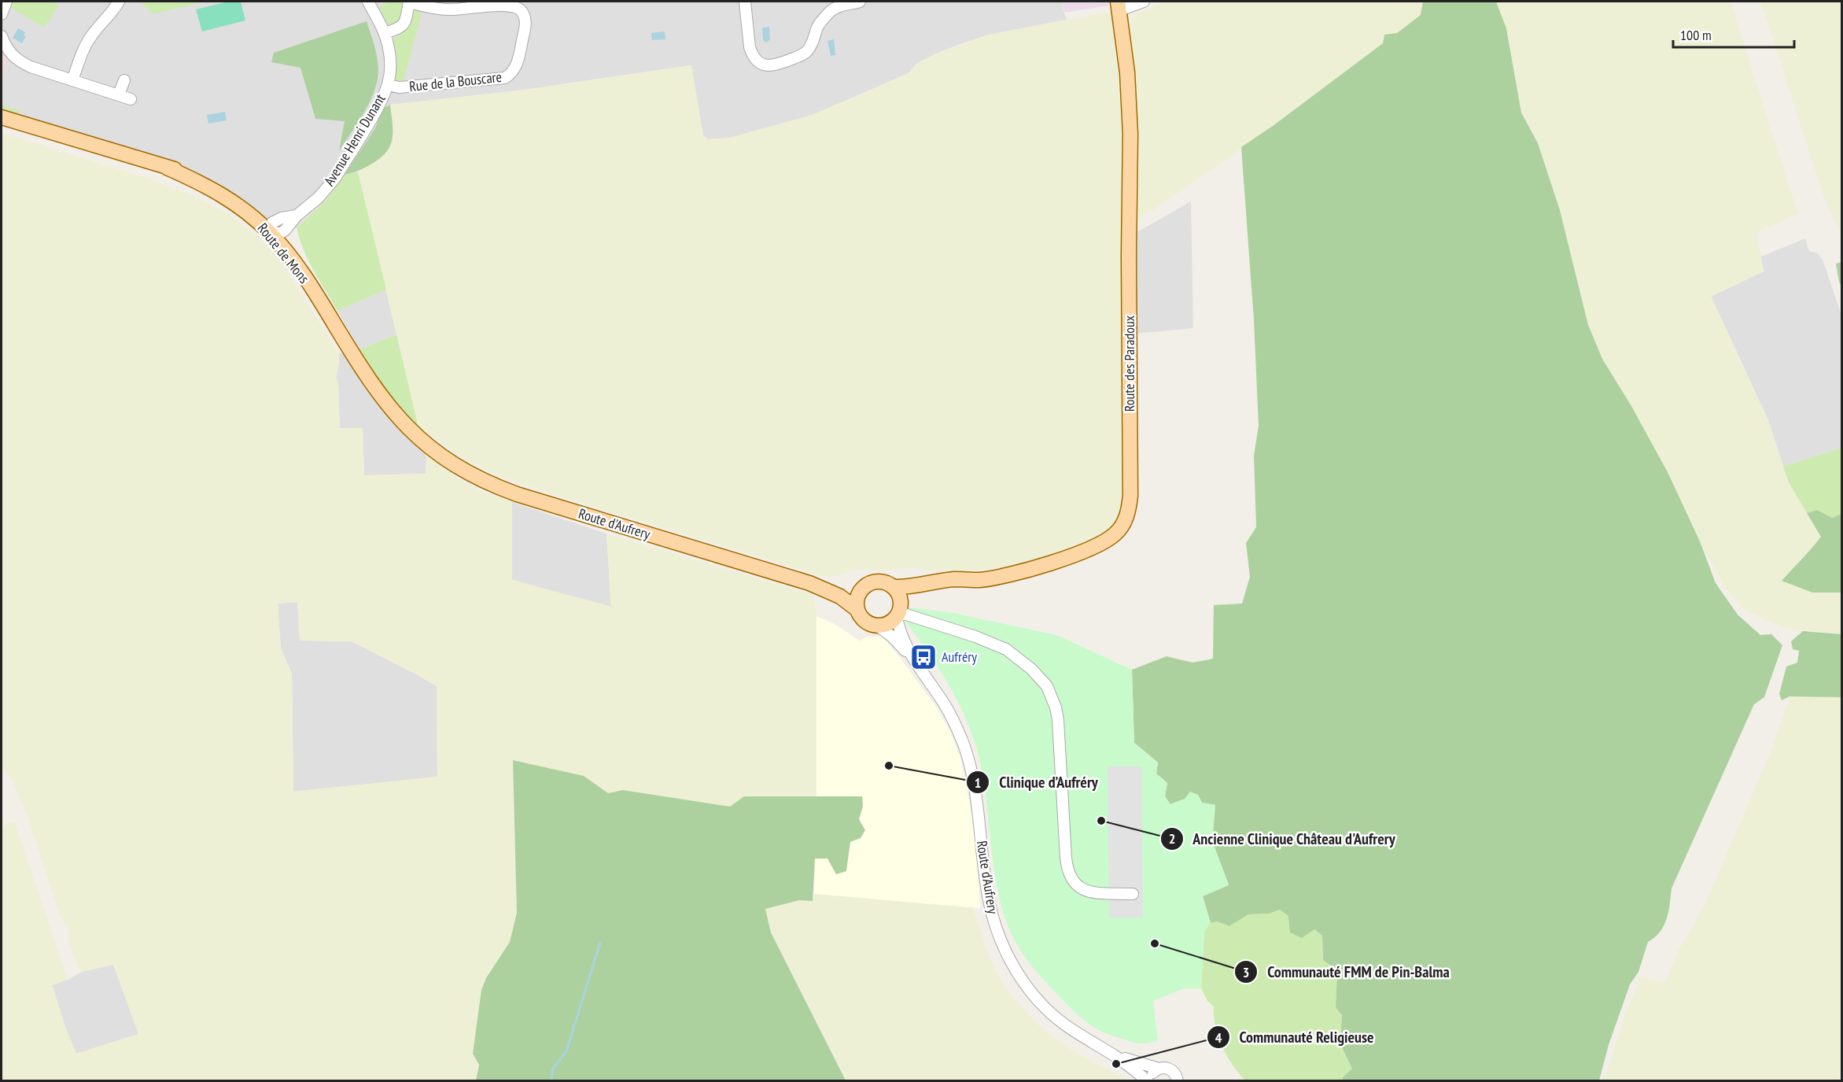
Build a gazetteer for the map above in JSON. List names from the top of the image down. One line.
{"streets":{"main road":["Route de Mons","Route des Paradoux","Route d'Aufrery"],"street":["Rue de la Bouscare","Avenue Henri Dunant"]},"crossings":[["Rue de la Bouscare","Avenue Henri Dunant"],["Avenue Henri Dunant","Route de Mons"],["Route de Mons","Route d'Aufrery"]],"places":{"bus stop":["Aufréry"],"other":["Clinique d’Aufréry","Ancienne Clinique Château d'Aufrery","Communauté FMM de Pin-Balma","Communauté Religieuse"]},"scale_bar":"100 m"}
